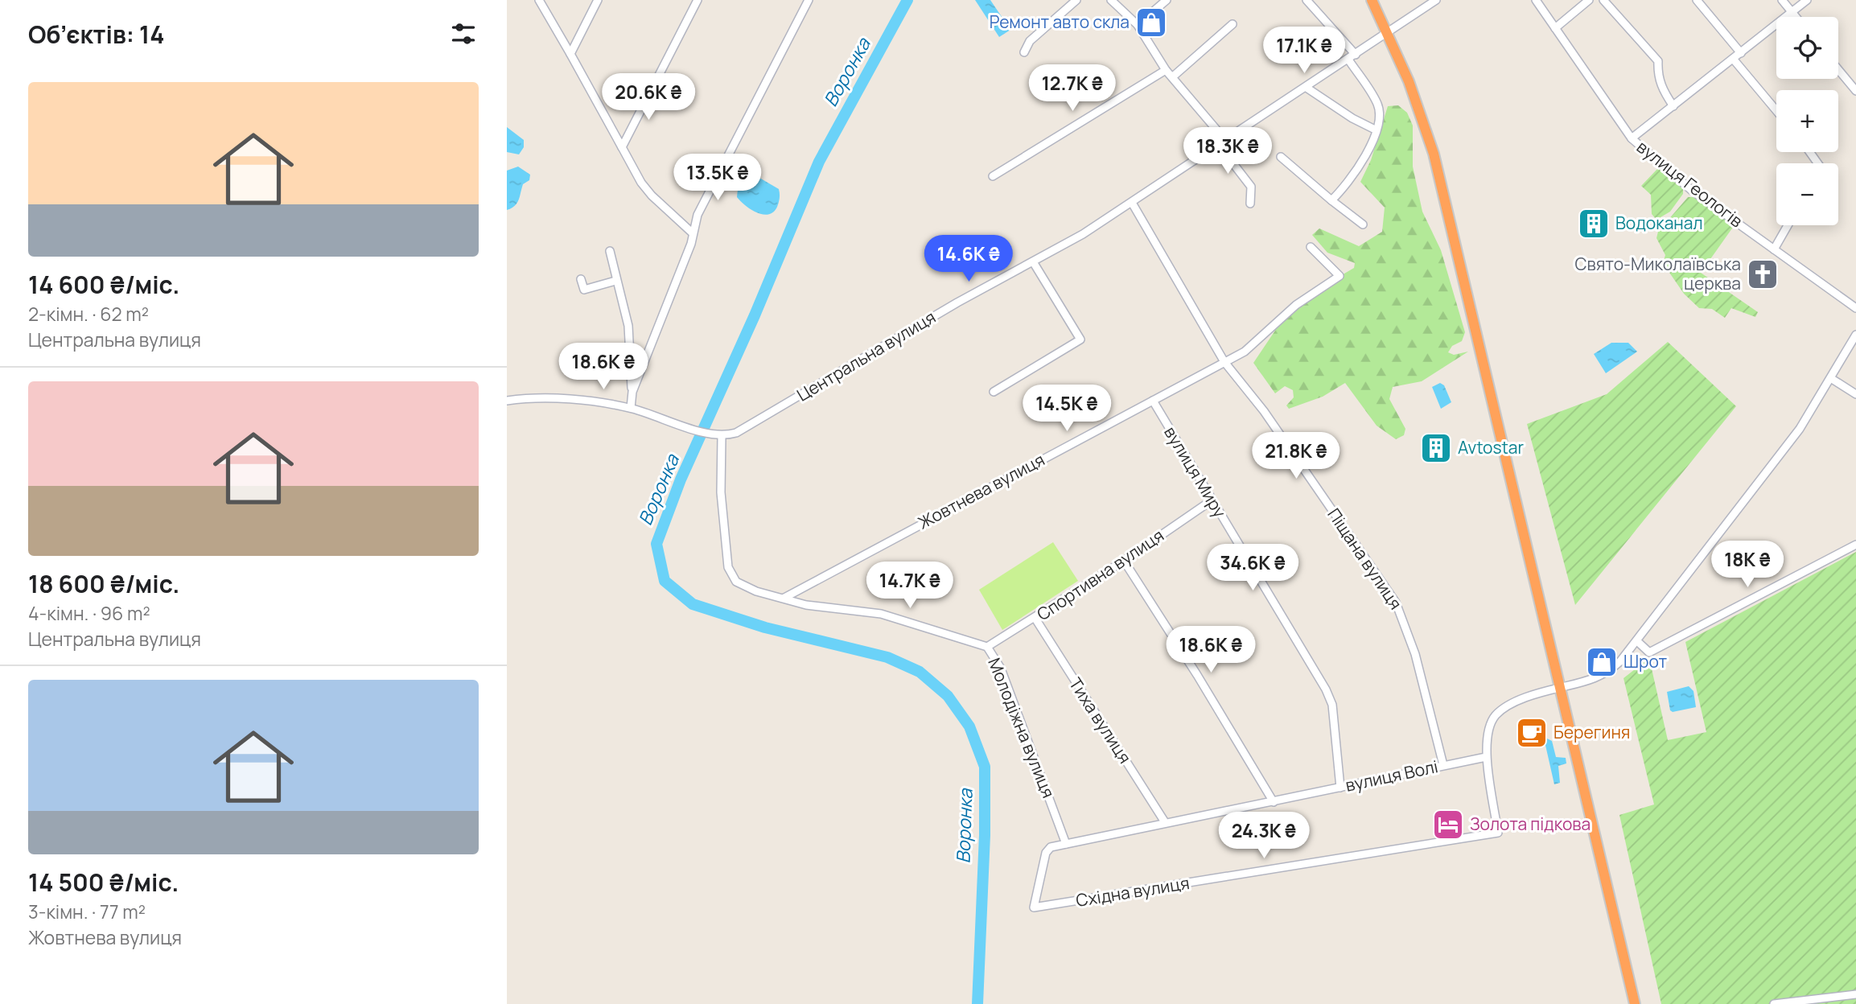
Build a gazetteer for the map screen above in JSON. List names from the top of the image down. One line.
{"streets":{"street":["вулиця Геологів","Центральна вулиця","вулиця Миру","Жовтнева вулиця","Піщана вулиця","Спортивна вулиця","Тиха вулиця","Молодіжна вулиця","вулиця Волі","Східна вулиця"]},"crossings":[["Центральна вулиця","Піщана вулиця"],["Центральна вулиця","Молодіжна вулиця"],["вулиця Миру","Жовтнева вулиця"],["вулиця Миру","Спортивна вулиця"],["вулиця Миру","вулиця Волі"],["Жовтнева вулиця","Піщана вулиця"],["Жовтнева вулиця","Молодіжна вулиця"],["Піщана вулиця","вулиця Волі"],["Спортивна вулиця","Тиха вулиця"],["Спортивна вулиця","Молодіжна вулиця"],["Тиха вулиця","вулиця Волі"],["Молодіжна вулиця","вулиця Волі"],["Молодіжна вулиця","Східна вулиця"],["вулиця Волі","Східна вулиця"]],"water":["Воронка"],"places":{"shop":["Ремонт авто скла","Шрот"],"building":["Водоканал","Avtostar"],"church":["Свято-Миколаївська церква"],"cafe":["Берегиня"],"hotel":["Золота підкова"]},"page":{"heading":"Об’єктів: 14","map_buttons":["+","−"],"price":["17.1K ₴","12.7K ₴","20.6K ₴","18.3K ₴","13.5K ₴","14.6K ₴","18.6K ₴","14.5K ₴","21.8K ₴","18K ₴","34.6K ₴","14.7K ₴","18.6K ₴","24.3K ₴"],"list":[{"name":"14 600 ₴/міс.","note":"2-кімн. · 62 m² · Центральна вулиця"},{"name":"18 600 ₴/міс.","note":"4-кімн. · 96 m² · Центральна вулиця"},{"name":"14 500 ₴/міс.","note":"3-кімн. · 77 m² · Жовтнева вулиця"}]}}
